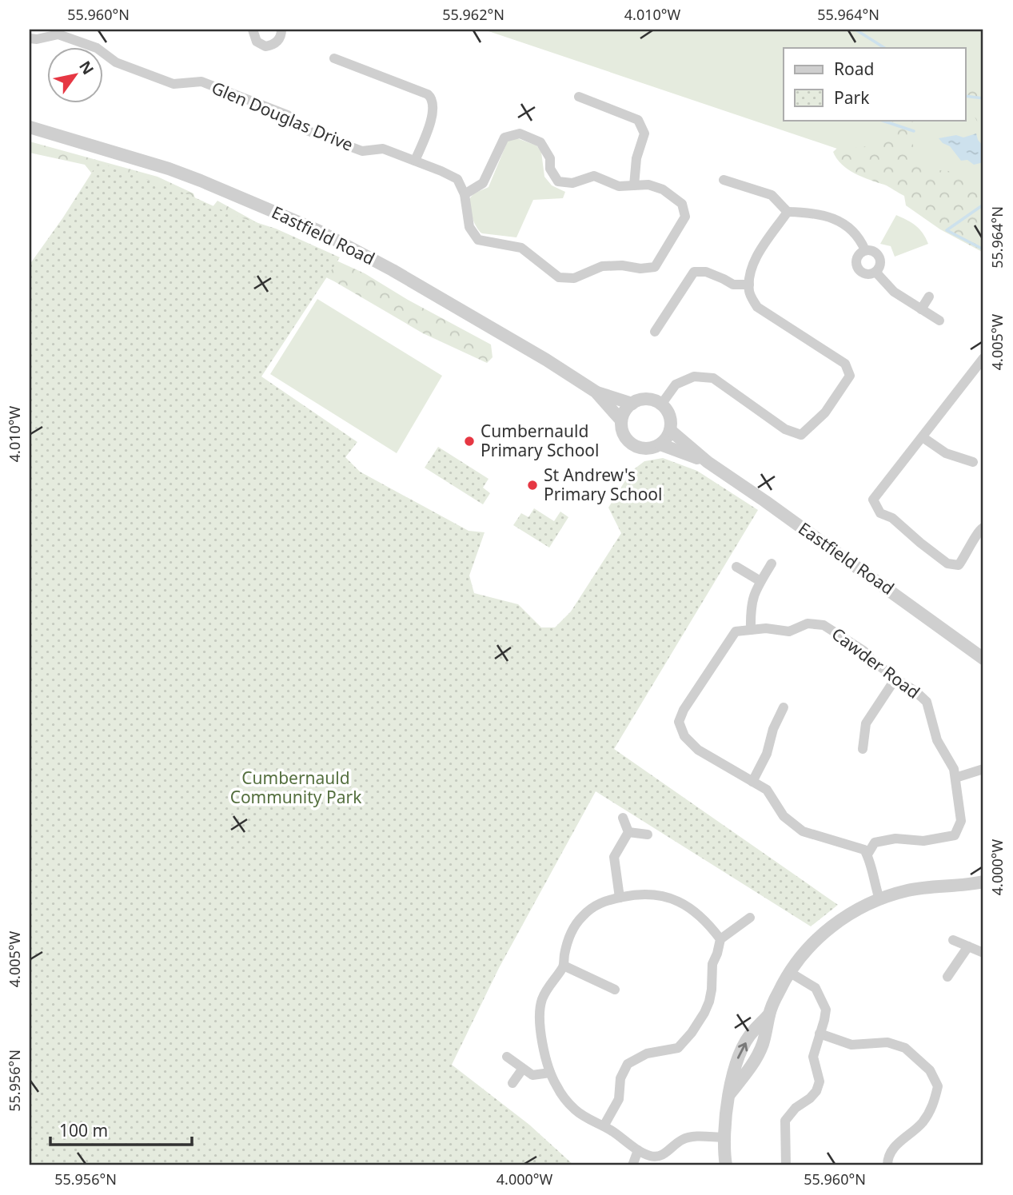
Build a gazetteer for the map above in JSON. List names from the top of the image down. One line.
{"streets":{"street":["Glen Douglas Drive","Eastfield Road","Cawder Road"]},"parks":["Cumbernauld Community Park"],"places":["Cumbernauld Primary School","St Andrew's Primary School"],"legend":["Road","Park"],"scale_bar":"100 m","north":"top right","coordinates":["55.960°N","55.962°N","4.010°W","55.964°N","4.005°W","4.000°W","55.956°N"]}
